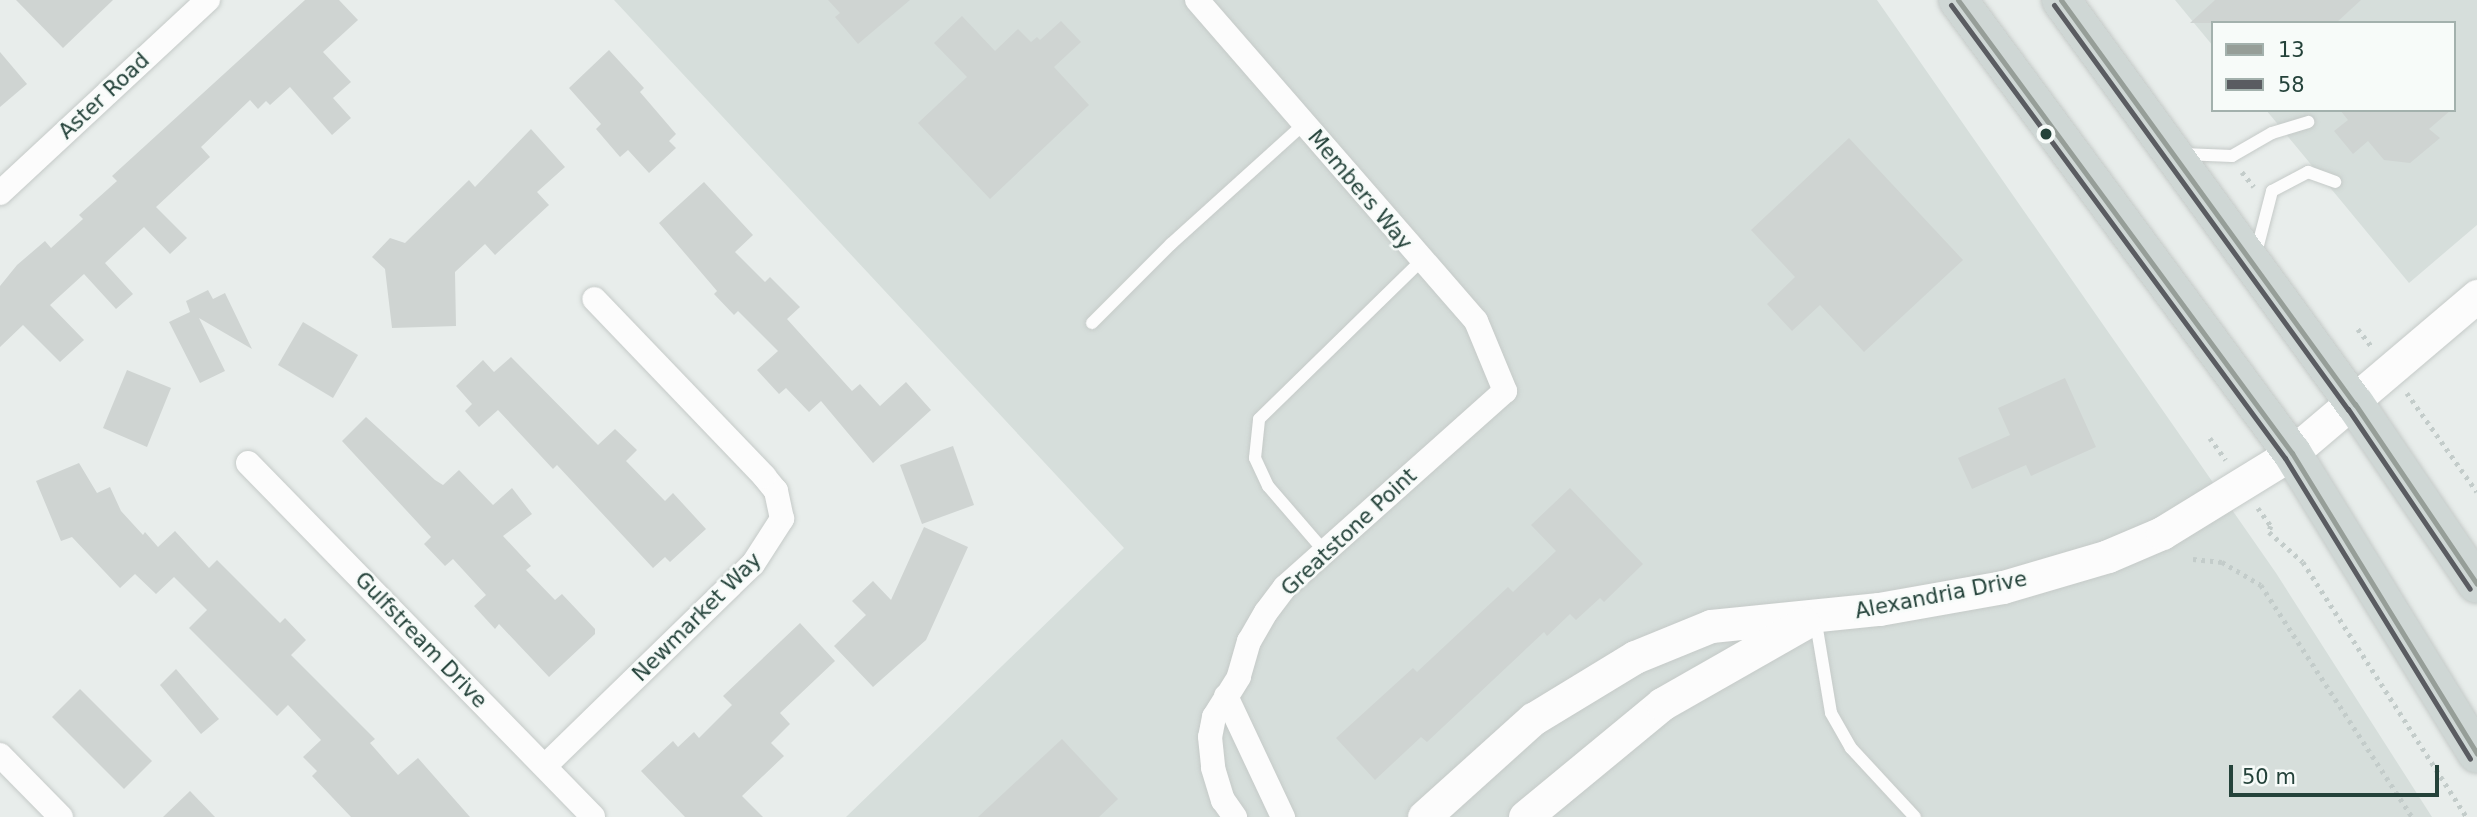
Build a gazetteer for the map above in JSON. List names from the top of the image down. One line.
{"streets":{"street":["Aster Road","Members Way","Greatstone Point","Alexandria Drive","Newmarket Way","Gulfstream Drive"]},"crossings":[["Members Way","Greatstone Point"],["Newmarket Way","Gulfstream Drive"]],"lines":["transit line 13","transit line 58"],"legend":["13","58"],"scale_bar":"50 m"}
